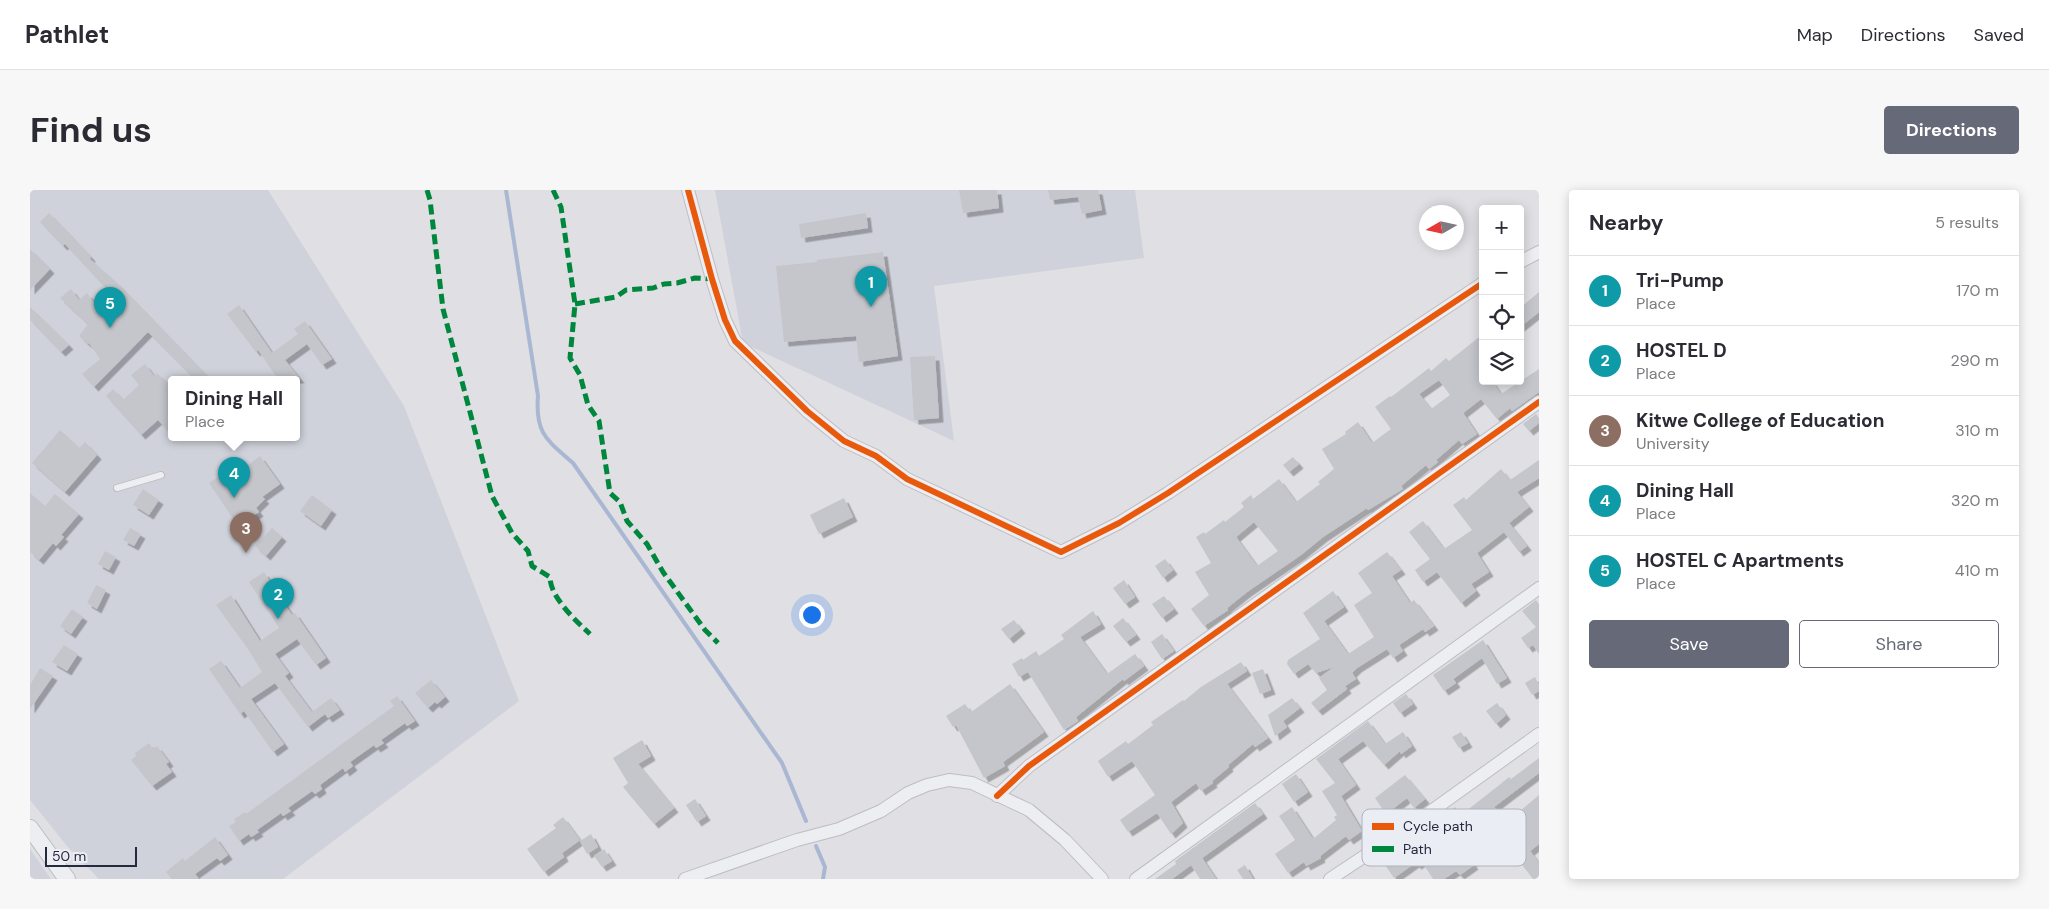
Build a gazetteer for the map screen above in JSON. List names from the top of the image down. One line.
{"legend":["Cycle path","Path"],"scale_bar":"50 m","north":"left","page":{"header":"Pathlet","nav":["Map","Directions","Saved"],"buttons":["Directions",["Save","Share"]],"title":"Find us","heading":["Nearby","5 results"],"map_buttons":["+","−"],"list":[{"mark":"1","name":"Tri-Pump","note":"Place","value":"170 m"},{"mark":"2","name":"HOSTEL D","note":"Place","value":"290 m"},{"mark":"3","name":"Kitwe College of Education","note":"University","value":"310 m"},{"mark":"4","name":"Dining Hall","note":"Place","value":"320 m"},{"mark":"5","name":"HOSTEL C Apartments","note":"Place","value":"410 m"}],"pins":["1","5","4","3","2"],"popup":["Dining Hall","Place"],"scale":"50 m"}}
